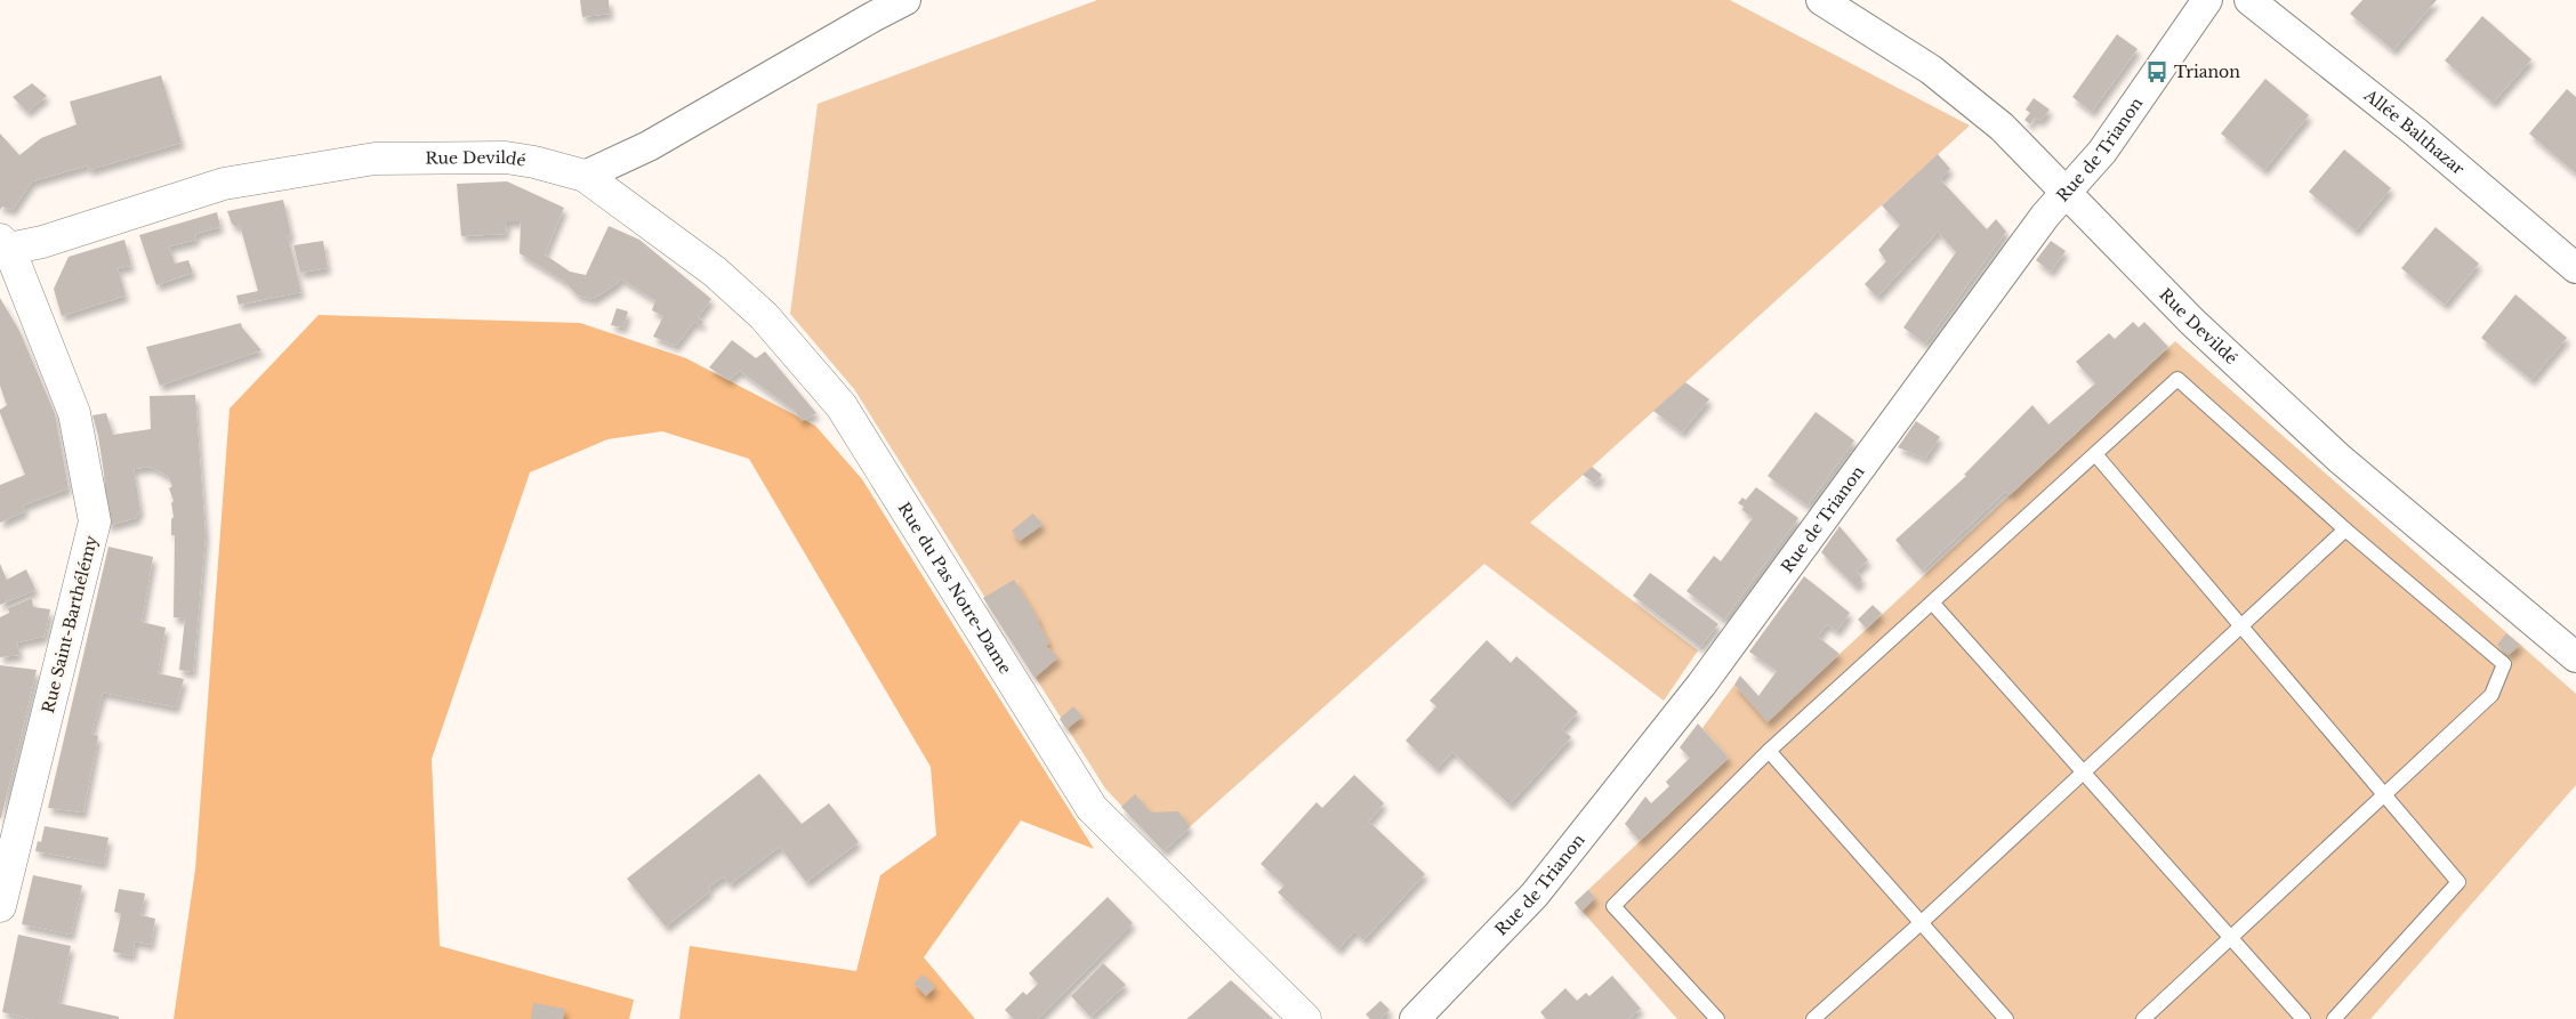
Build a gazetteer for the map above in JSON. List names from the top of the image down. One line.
{"streets":{"street":["Allée Balthazar","Rue de Trianon","Rue Devildé","Rue du Pas Notre-Dame","Rue Saint-Barthélémy"]},"crossings":[["Rue de Trianon","Rue Devildé"],["Rue Devildé","Rue du Pas Notre-Dame"],["Rue Devildé","Rue Saint-Barthélémy"]],"places":{"bus stop":["Trianon"]}}
